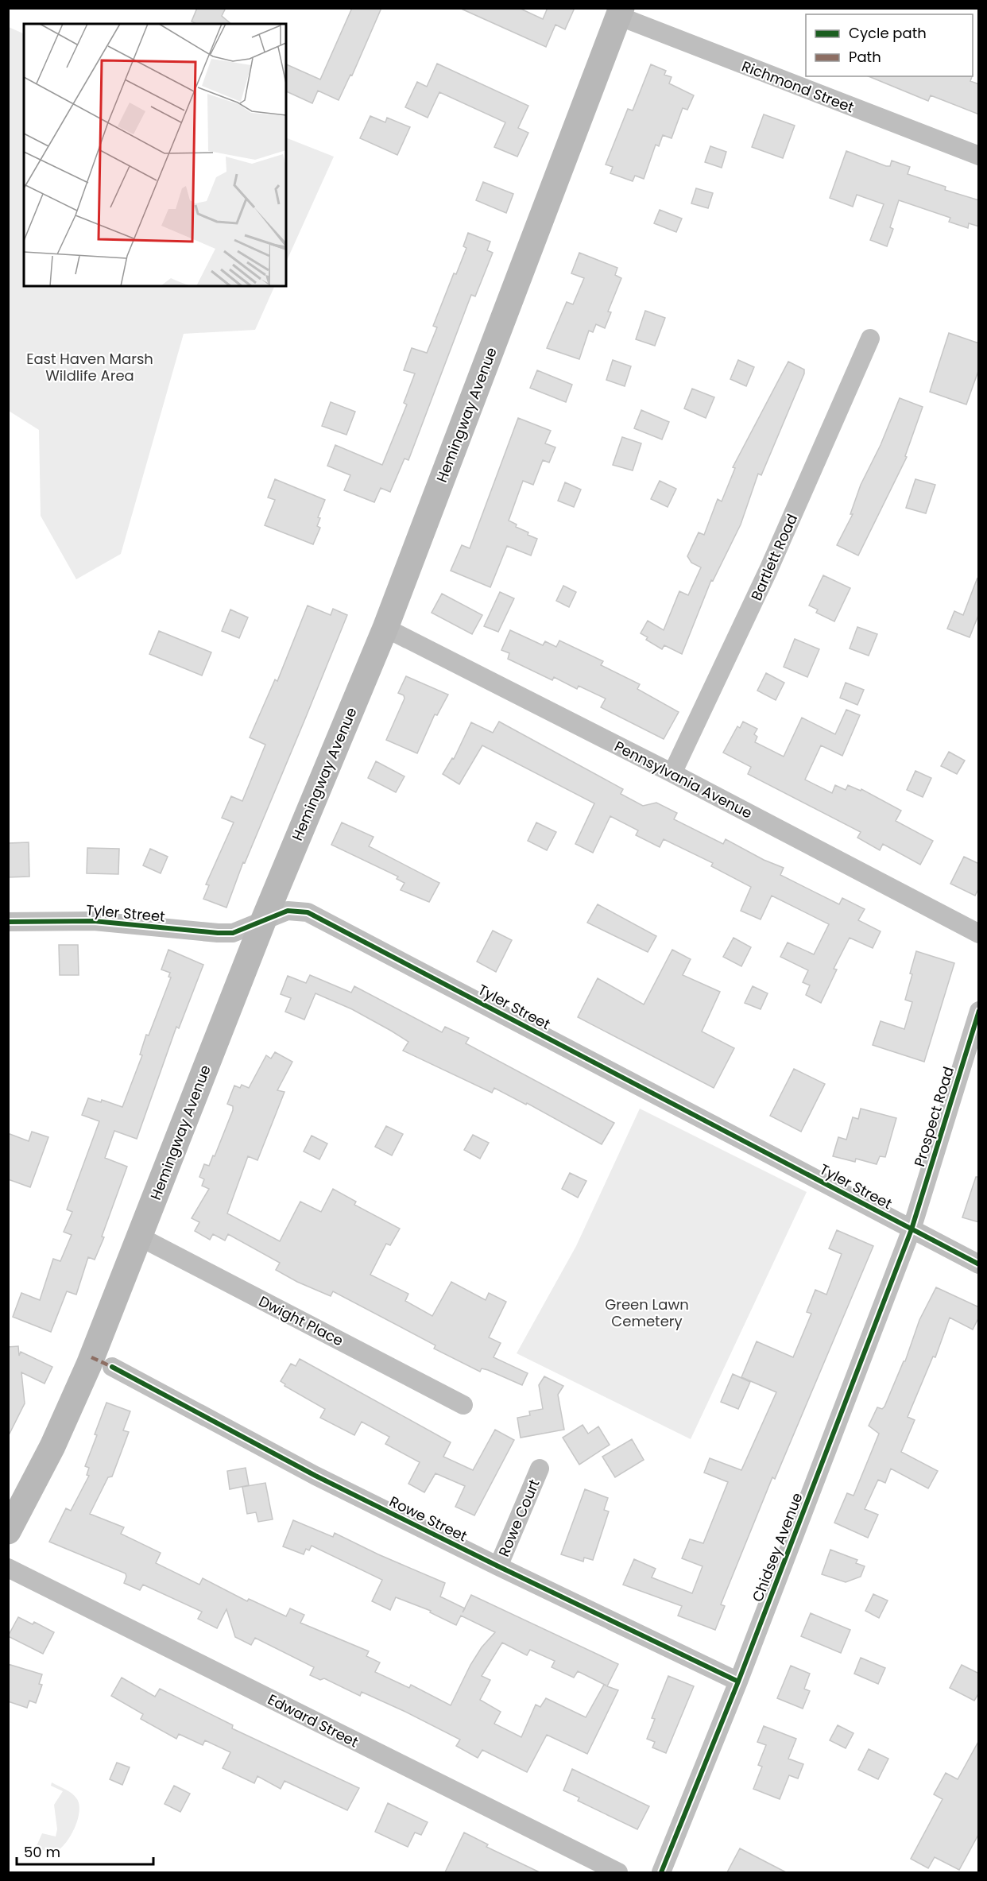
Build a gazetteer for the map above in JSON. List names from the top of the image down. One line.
{"streets":{"main road":["Hemingway Avenue"],"street":["Richmond Street","Bartlett Road","Pennsylvania Avenue","Tyler Street","Prospect Road","Dwight Place","Rowe Court","Rowe Street","Chidsey Avenue","Edward Street"]},"crossings":[["Richmond Street","Hemingway Avenue"],["Hemingway Avenue","Pennsylvania Avenue"],["Hemingway Avenue","Tyler Street"],["Hemingway Avenue","Dwight Place"],["Bartlett Road","Pennsylvania Avenue"],["Tyler Street","Prospect Road"],["Tyler Street","Chidsey Avenue"],["Prospect Road","Chidsey Avenue"],["Rowe Court","Rowe Street"],["Rowe Street","Chidsey Avenue"]],"parks":["East Haven Marsh Wildlife Area","Green Lawn Cemetery"],"legend":["Cycle path","Path"],"scale_bar":"50 m"}
